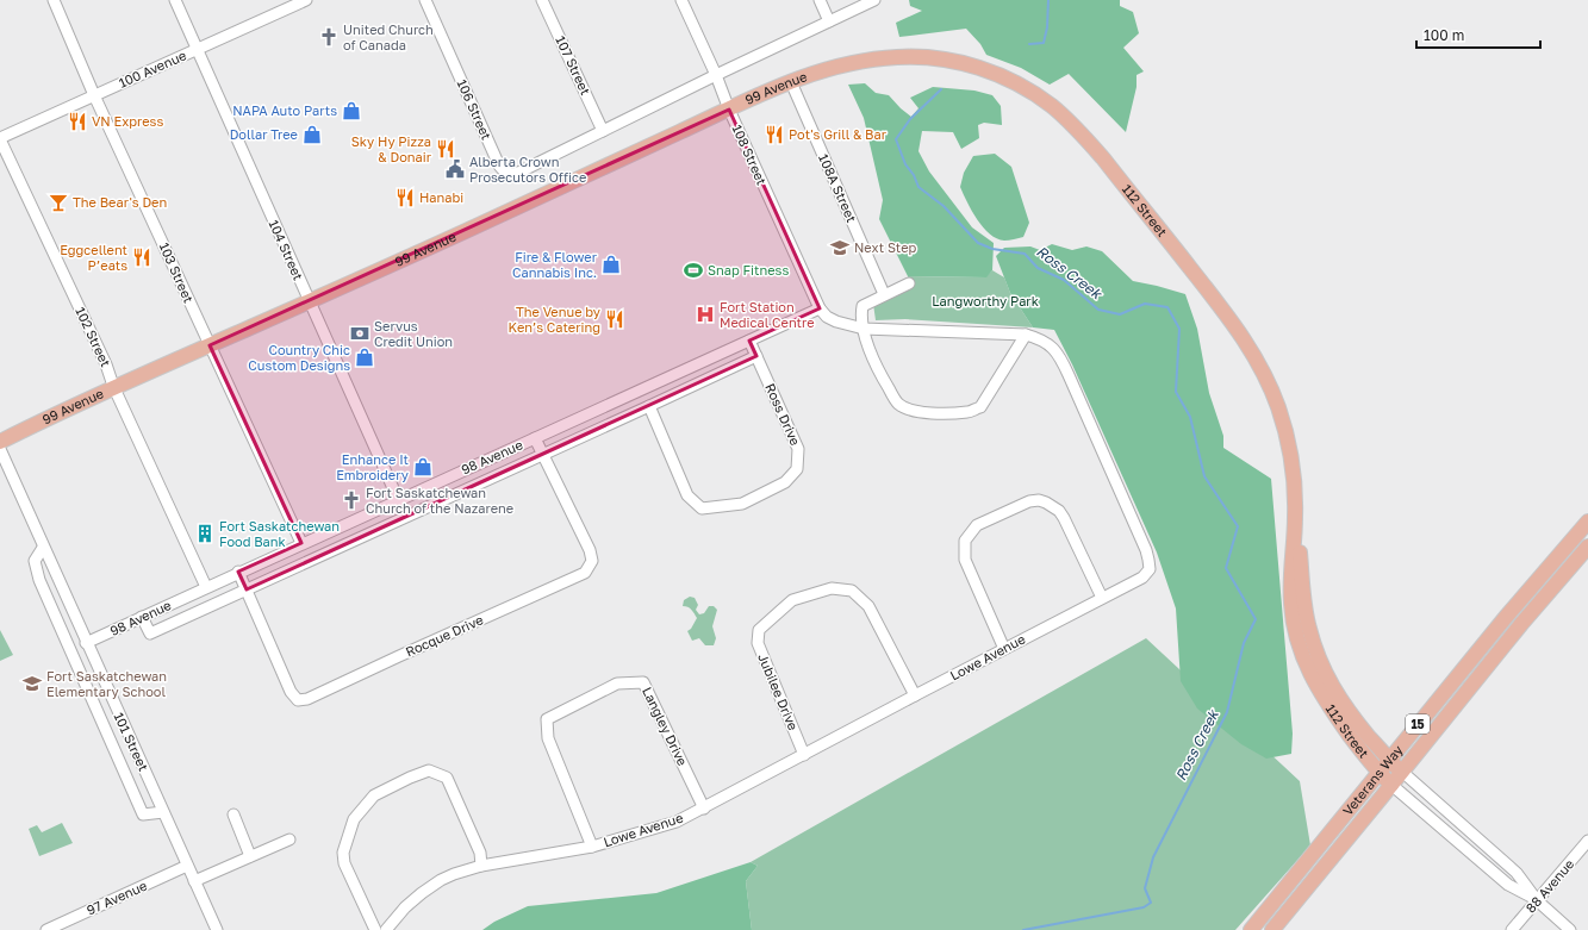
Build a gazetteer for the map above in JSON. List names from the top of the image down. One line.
{"streets":{"main road":["99 Avenue","112 Street","15","Veterans Way"],"street":["107 Street","100 Avenue","106 Street","108 Street","108A Street","104 Street","103 Street","102 Street","Ross Drive","98 Avenue","Rocque Drive","Lowe Avenue","Jubilee Drive","Langley Drive","101 Street","88 Avenue","97 Avenue"]},"crossings":[["107 Street","106 Street"],["100 Avenue","104 Street"],["100 Avenue","103 Street"],["100 Avenue","102 Street"],["99 Avenue","108 Street"],["99 Avenue","108A Street"],["99 Avenue","112 Street"],["99 Avenue","104 Street"],["99 Avenue","103 Street"],["99 Avenue","102 Street"],["108 Street","98 Avenue"],["108 Street","Lowe Avenue"],["112 Street","Veterans Way"],["112 Street","88 Avenue"],["104 Street","98 Avenue"],["103 Street","98 Avenue"],["102 Street","98 Avenue"],["Ross Drive","98 Avenue"],["98 Avenue","Rocque Drive"],["98 Avenue","Lowe Avenue"],["98 Avenue","101 Street"],["Lowe Avenue","Jubilee Drive"],["Lowe Avenue","Langley Drive"],["101 Street","97 Avenue"]],"water":["Ross Creek"],"parks":["Langworthy Park"],"places":{"church":["United Church of Canada","Fort Saskatchewan Church of the Nazarene"],"shop":["NAPA Auto Parts","Dollar Tree","Fire & Flower Cannabis Inc.","Country Chic Custom Designs","Enhance It Embroidery"],"restaurant":["VN Express","Pot's Grill & Bar","Sky Hy Pizza & Donair","Hanabi","Eggcellent P’eats","The Venue by Ken’s Catering"],"public building":["Alberta Crown Prosecutors Office"],"bar":["The Bear's Den"],"school or university":["Next Step","Fort Saskatchewan Elementary School"],"sports":["Snap Fitness"],"hospital":["Fort Station Medical Centre"],"bank":["Servus Credit Union"],"building":["Fort Saskatchewan Food Bank"]},"scale_bar":"100 m"}
